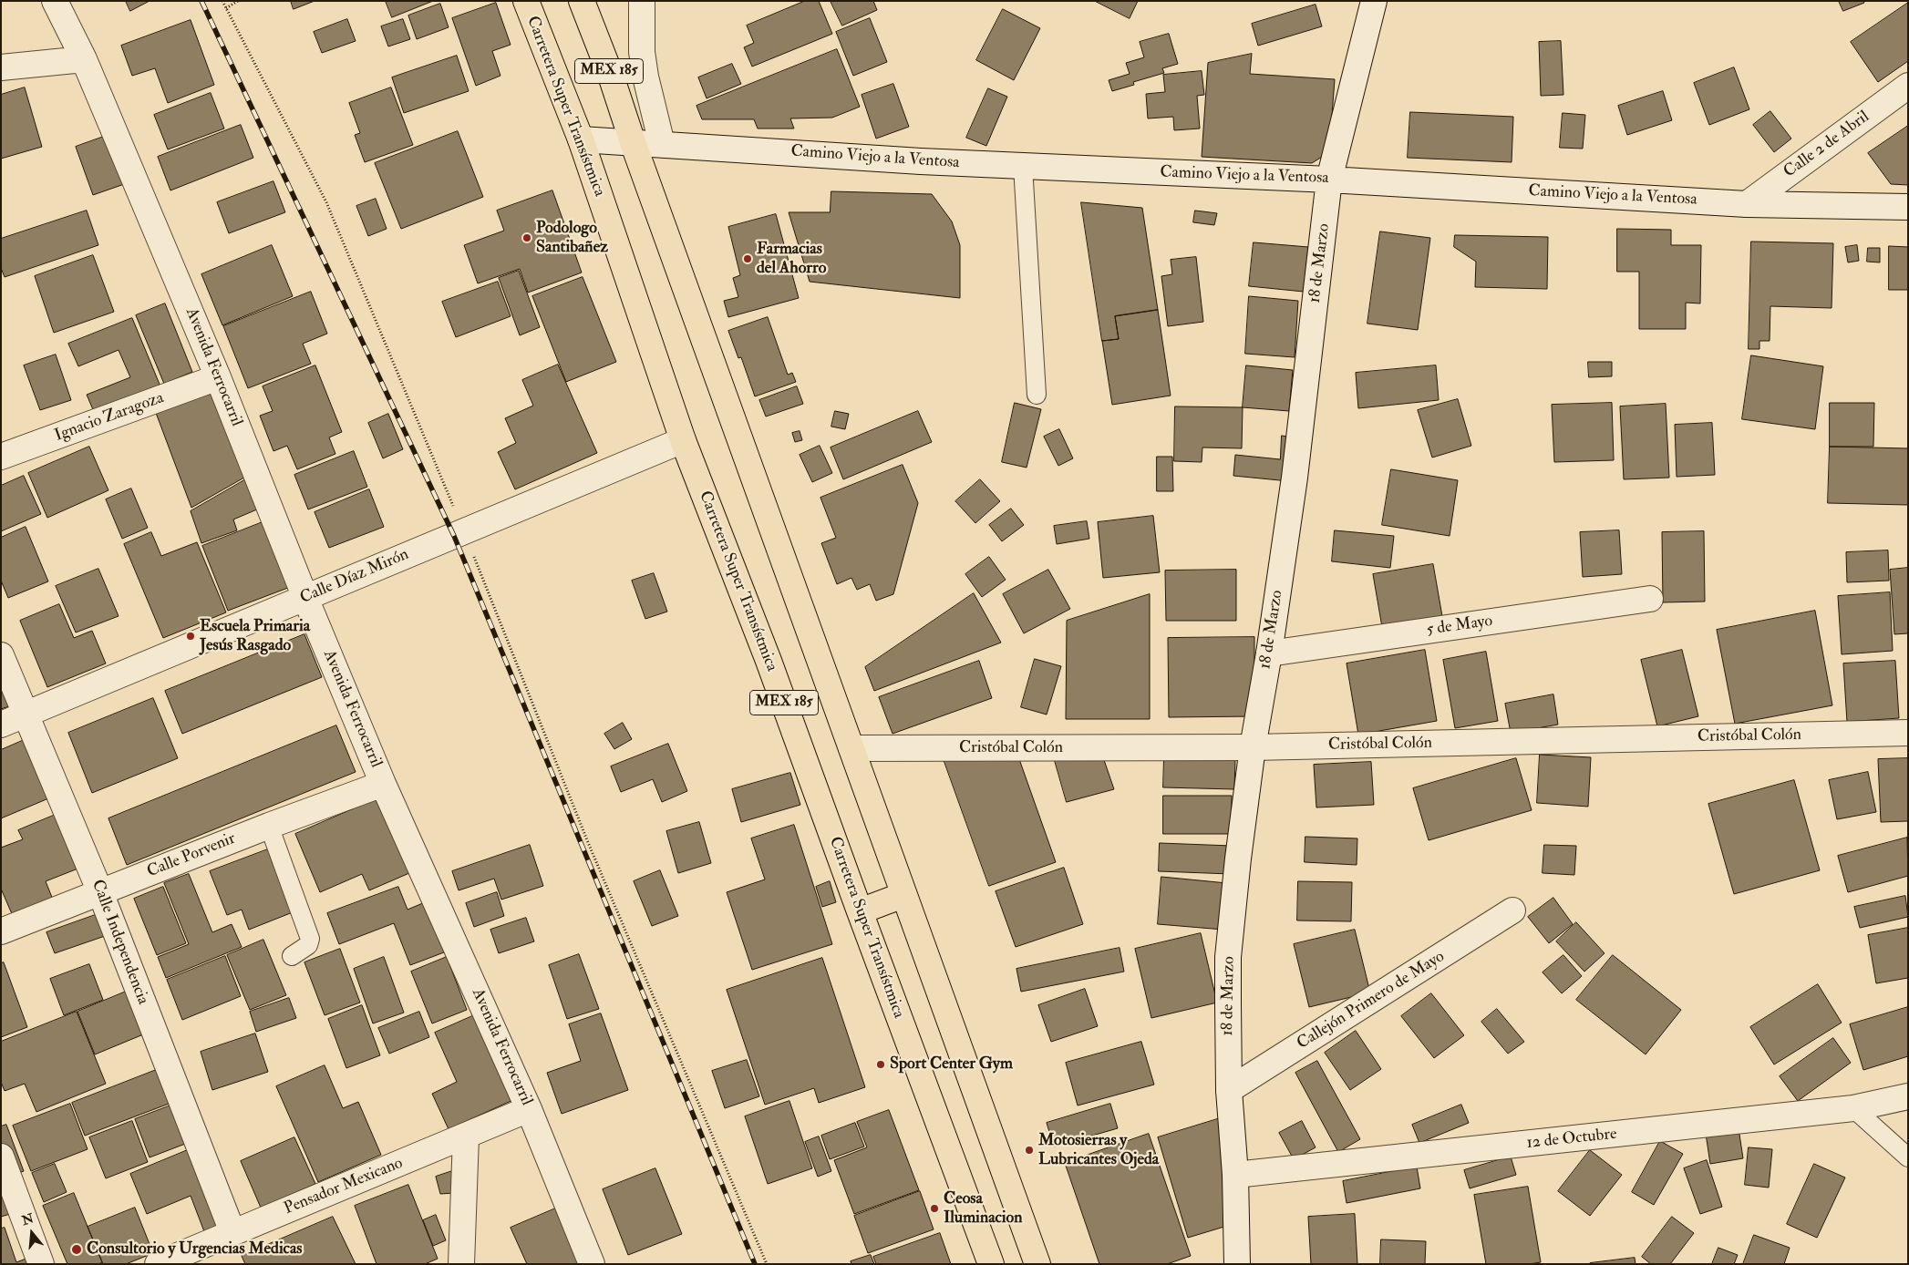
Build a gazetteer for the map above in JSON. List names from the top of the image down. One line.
{"streets":{"main road":["MEX 185","Carretera Super Transístmica"],"street":["Calle 2 de Abril","Camino Viejo a la Ventosa","18 de Marzo","Avenida Ferrocarril","Ignacio Zaragoza","Calle Díaz Mirón","5 de Mayo","Cristóbal Colón","Calle Porvenir","Calle Independencia","Callejón Primero de Mayo","12 de Octubre","Pensador Mexicano"]},"crossings":[["MEX 185","Camino Viejo a la Ventosa"],["MEX 185","Cristóbal Colón"],["Carretera Super Transístmica","Camino Viejo a la Ventosa"],["Carretera Super Transístmica","Calle Díaz Mirón"],["Calle 2 de Abril","Camino Viejo a la Ventosa"],["Camino Viejo a la Ventosa","18 de Marzo"],["18 de Marzo","5 de Mayo"],["18 de Marzo","Cristóbal Colón"],["18 de Marzo","Callejón Primero de Mayo"],["18 de Marzo","12 de Octubre"],["Avenida Ferrocarril","Ignacio Zaragoza"],["Avenida Ferrocarril","Calle Díaz Mirón"],["Avenida Ferrocarril","Calle Porvenir"],["Avenida Ferrocarril","Pensador Mexicano"],["Calle Díaz Mirón","Calle Independencia"],["Calle Porvenir","Calle Independencia"],["Calle Independencia","Pensador Mexicano"]],"places":["Podologo Santibañez","Farmacias del Ahorro","Escuela Primaria Jesús Rasgado","Sport Center Gym","Motosierras y Lubricantes Ojeda","Ceosa Iluminacion","Consultorio y Urgencias Medicas"],"north":"top"}
